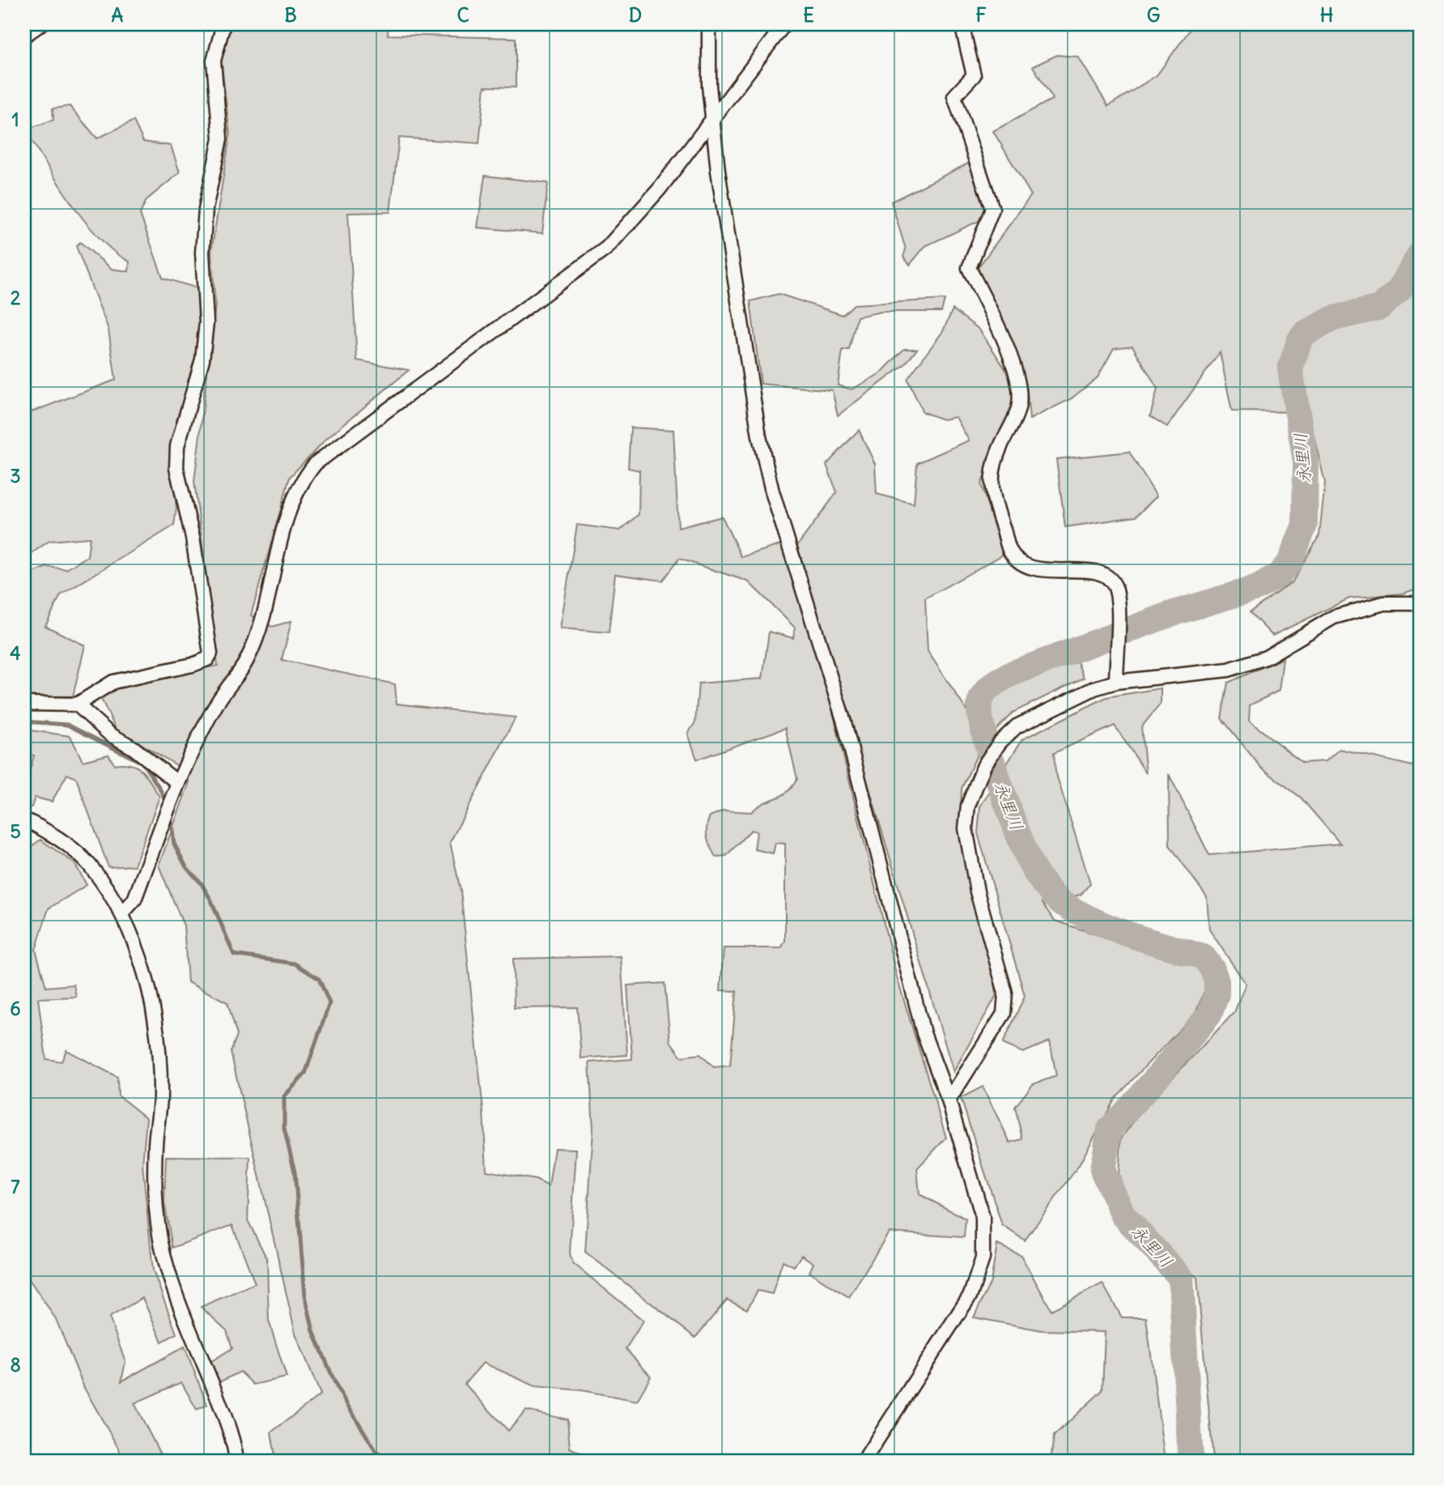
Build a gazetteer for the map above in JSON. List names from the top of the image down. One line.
{"water":["永里川"],"grid":{"columns":["A","B","C","D","E","F","G","H"],"rows":["1","2","3","4","5","6","7","8"]}}
